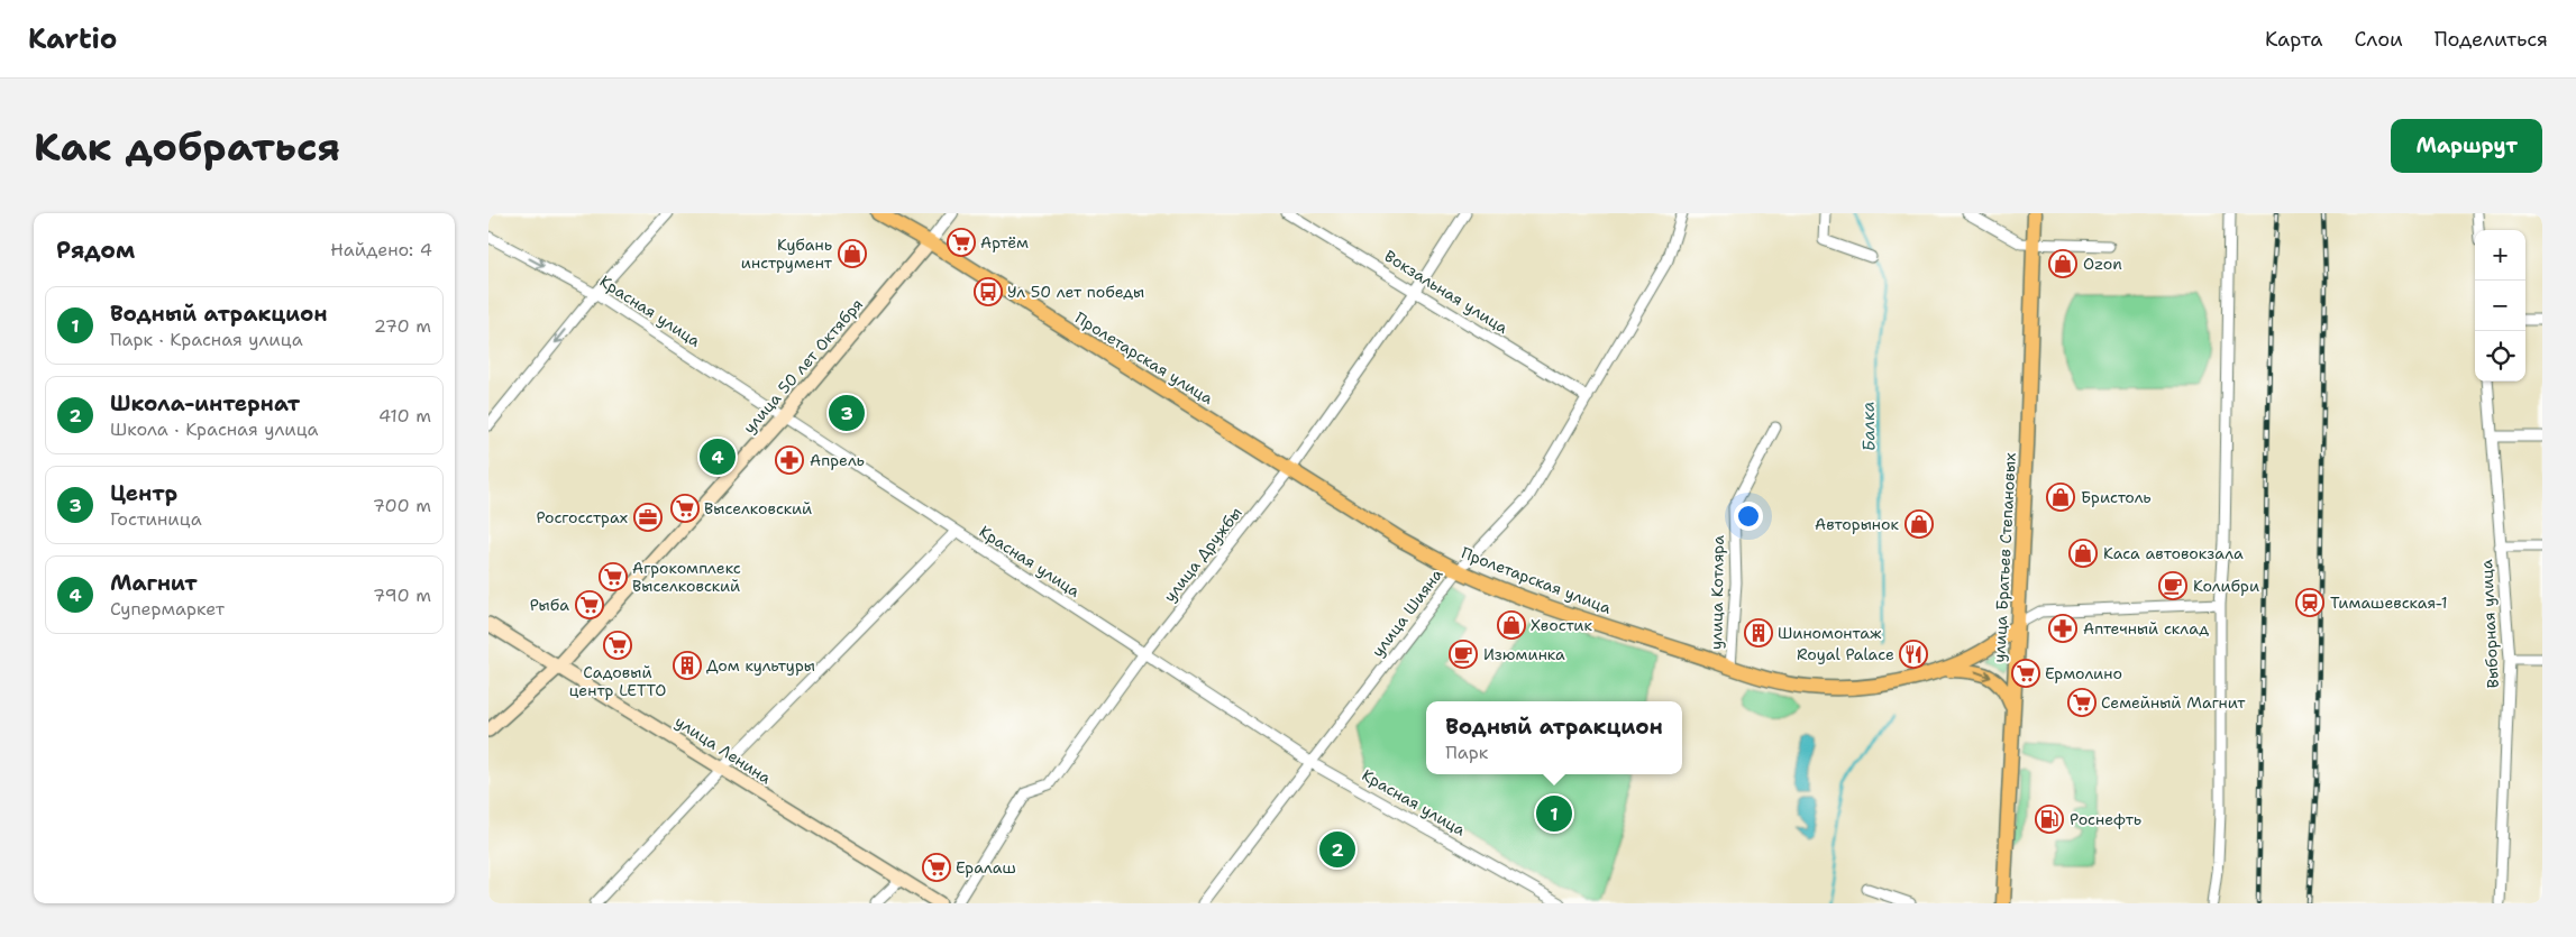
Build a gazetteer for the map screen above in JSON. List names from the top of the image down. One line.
{"streets":{"main road":["Пролетарская улица","улица 50 лет Октября","улица Братьев Степановых","улица Ленина"],"street":["Вокзальная улица","Красная улица","улица Дружбы","улица Котляра","улица Шияна","Выборная улица"]},"crossings":[["Вокзальная улица","улица Дружбы"],["Вокзальная улица","улица Шияна"],["Красная улица","улица 50 лет Октября"],["Красная улица","улица Дружбы"],["Красная улица","улица Шияна"],["Пролетарская улица","улица 50 лет Октября"],["Пролетарская улица","улица Дружбы"],["Пролетарская улица","улица Братьев Степановых"],["Пролетарская улица","улица Котляра"],["Пролетарская улица","улица Шияна"],["улица 50 лет Октября","улица Ленина"]],"water":["Балка"],"places":{"supermarket":["Артём","Выселковский","Агрокомплекс Выселковский","Рыба","Садовый центр LETTO","Ермолино","Семейный Магнит","Ералаш"],"shop":["Кубань инструмент","Ozon","Бристоль","Авторынок","Каса автовокзала","Хвостик"],"bus stop":["Ул 50 лет победы"],"pharmacy":["Апрель","Аптечный склад"],"office":["Росгосстрах"],"cafe":["Колибри","Изюминка"],"station":["Тимашевская-1"],"building":["Шиномонтаж","Дом культуры"],"restaurant":["Royal Palace"],"fuel station":["Роснефть"]},"page":{"header":"Kartio","nav":["Карта","Слои","Поделиться"],"buttons":"Маршрут","title":"Как добраться","heading":["Рядом","Найдено: 4"],"map_buttons":["+","−"],"list":[{"mark":"1","name":"Водный атракцион","note":"Парк · Красная улица","value":"270 m"},{"mark":"2","name":"Школа-интернат","note":"Школа · Красная улица","value":"410 m"},{"mark":"3","name":"Центр","note":"Гостиница","value":"700 m"},{"mark":"4","name":"Магнит","note":"Супермаркет","value":"790 m"}],"pins":["3","4","1","2"],"popup":["Водный атракцион","Парк"]}}
